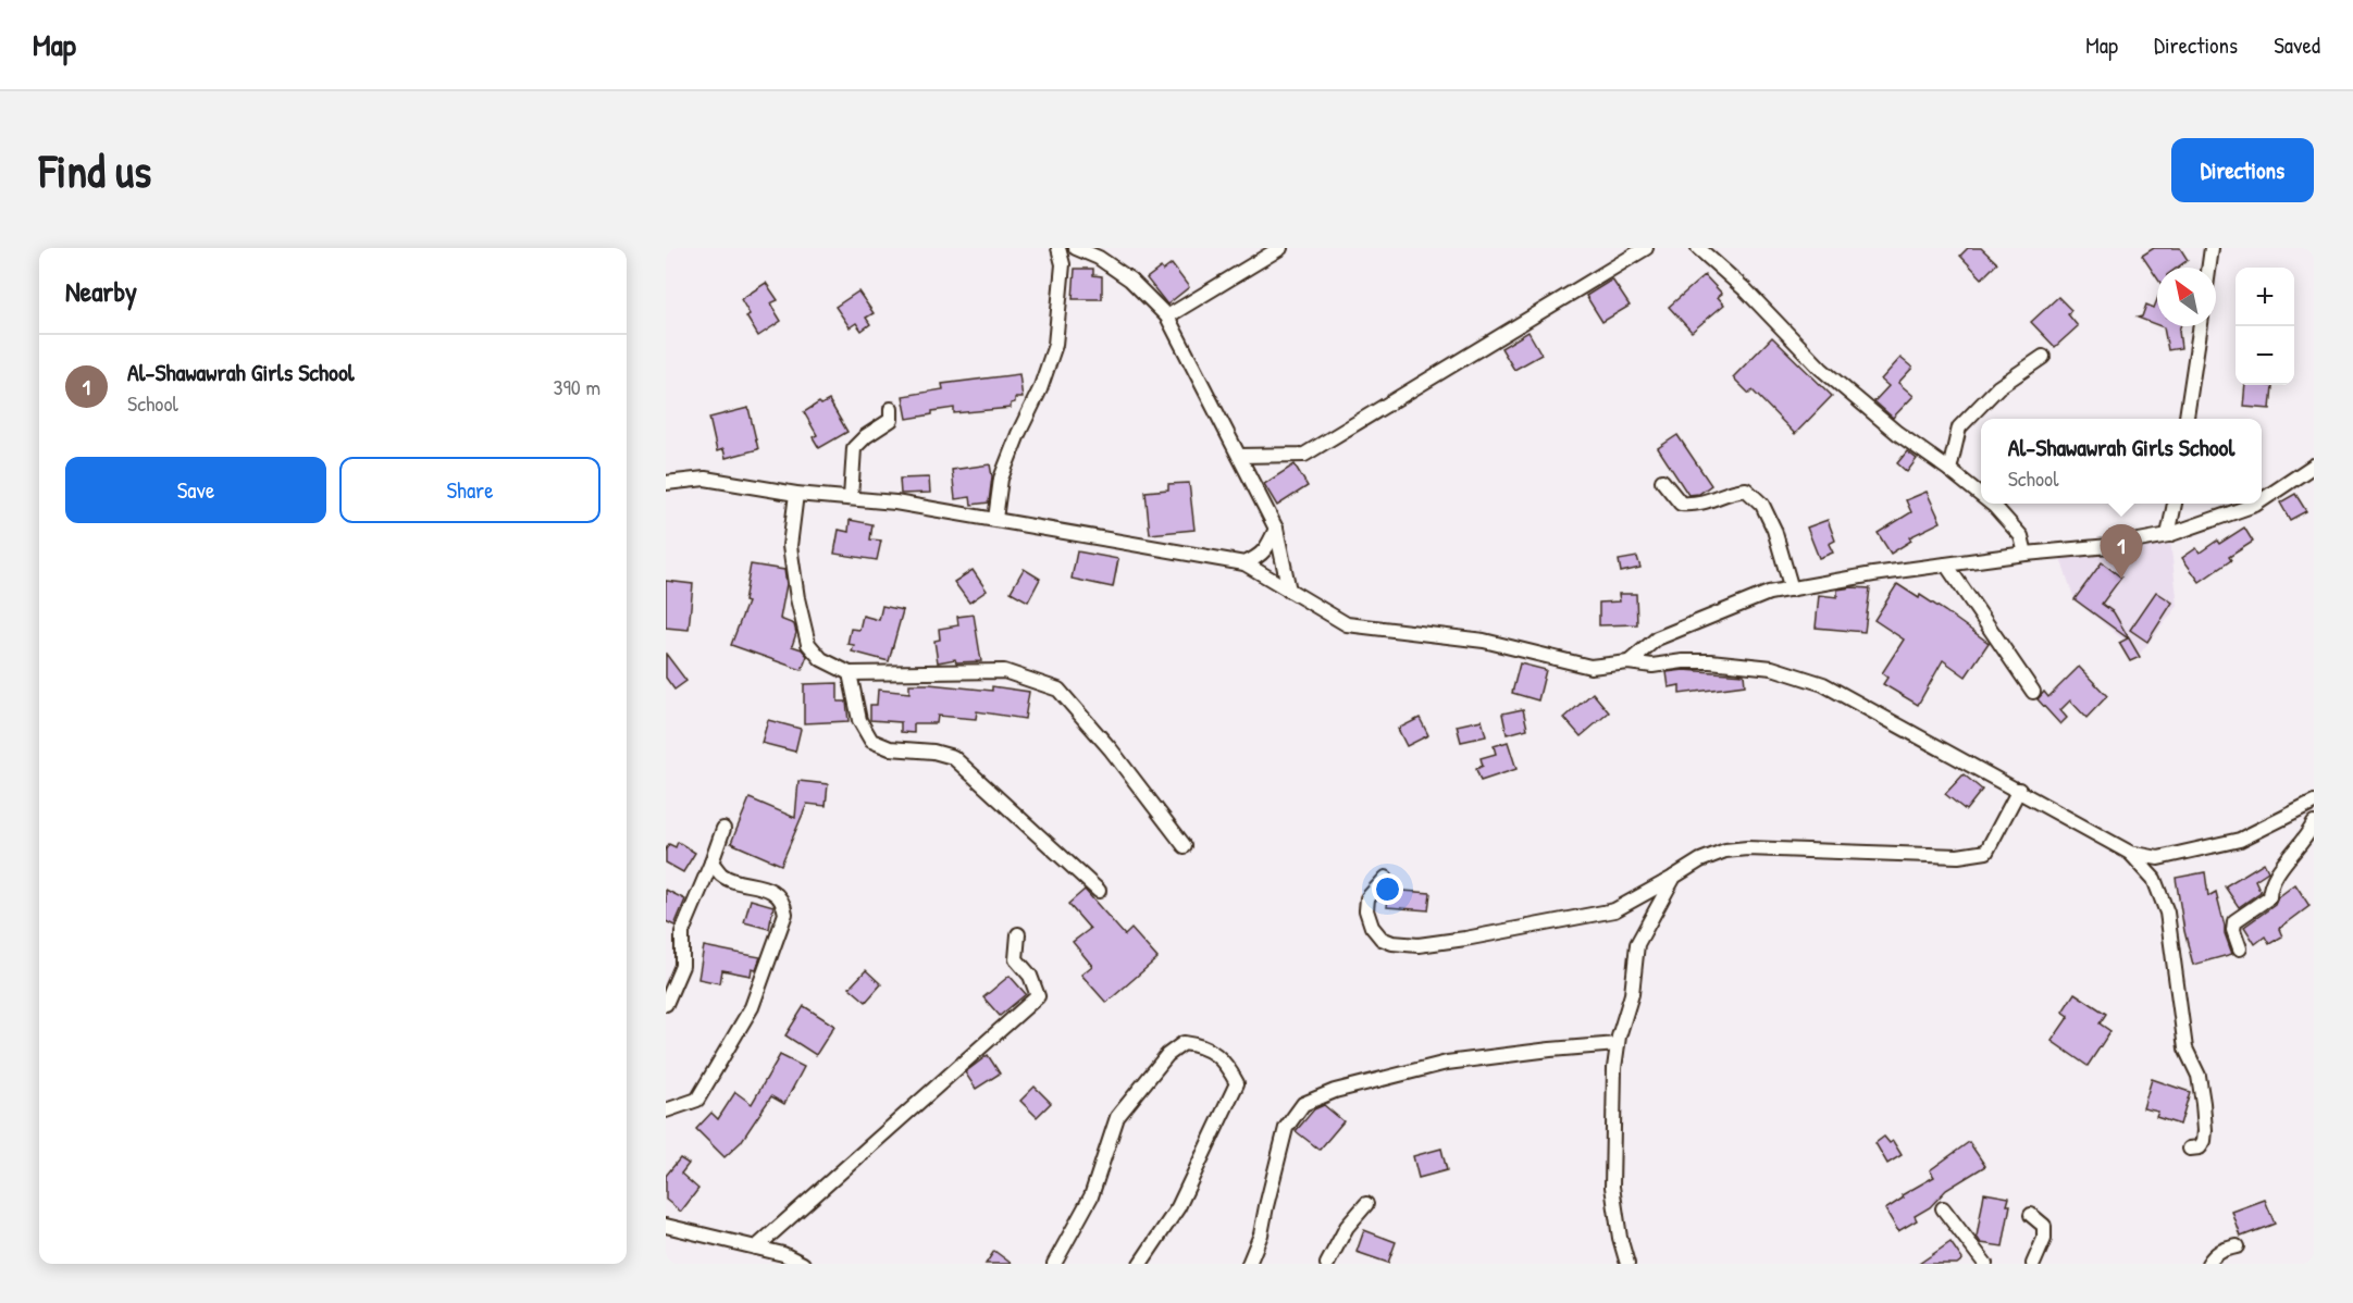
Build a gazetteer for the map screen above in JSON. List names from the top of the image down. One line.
{"north":"top left","page":{"header":"Map","nav":["Map","Directions","Saved"],"buttons":["Directions",["Save","Share"]],"title":"Find us","heading":"Nearby","map_buttons":["+","−"],"list":[{"mark":"1","name":"Al-Shawawrah Girls School","note":"School","value":"390 m"}],"popup":["Al-Shawawrah Girls School","School"],"pins":"1"}}
